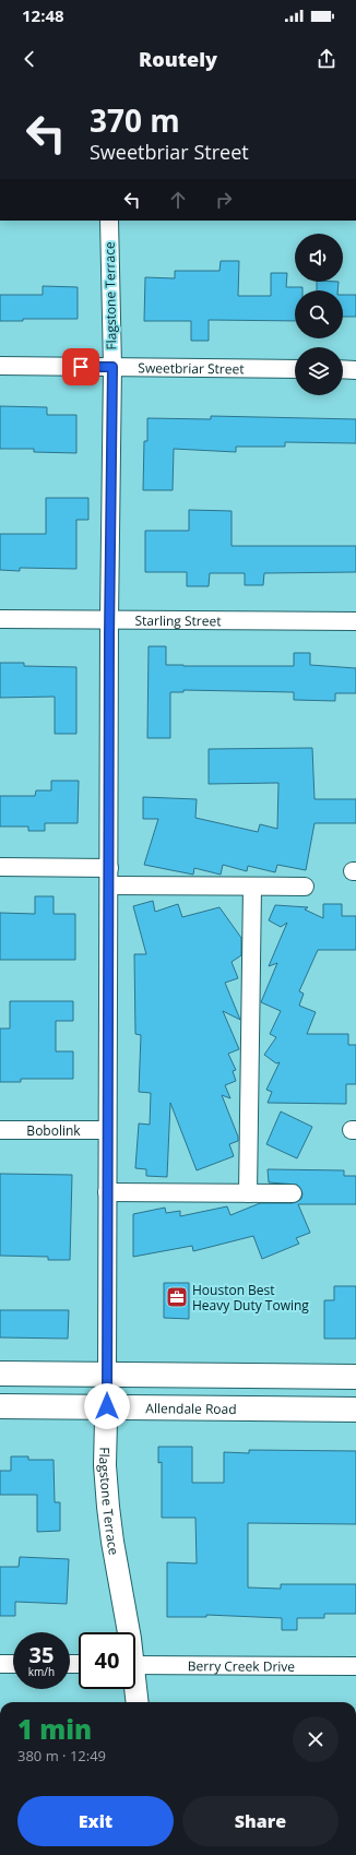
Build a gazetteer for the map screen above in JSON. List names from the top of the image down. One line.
{"streets":{"main road":["Allendale Road"],"street":["Flagstone Terrace","Sweetbriar Street","Starling Street","Bobolink","Berry Creek Drive"]},"crossings":[["Flagstone Terrace","Sweetbriar Street"],["Flagstone Terrace","Starling Street"],["Flagstone Terrace","Bobolink"],["Flagstone Terrace","Allendale Road"]],"places":{"office":["Houston Best Heavy Duty Towing"]},"page":{"status":"12:48","header":"Routely","turn":["370 m","Sweetbriar Street"],"speed":"35 km/h","limit":"40","heading":["1 min","380 m · 12:49"],"buttons":["Exit","Share"]}}
